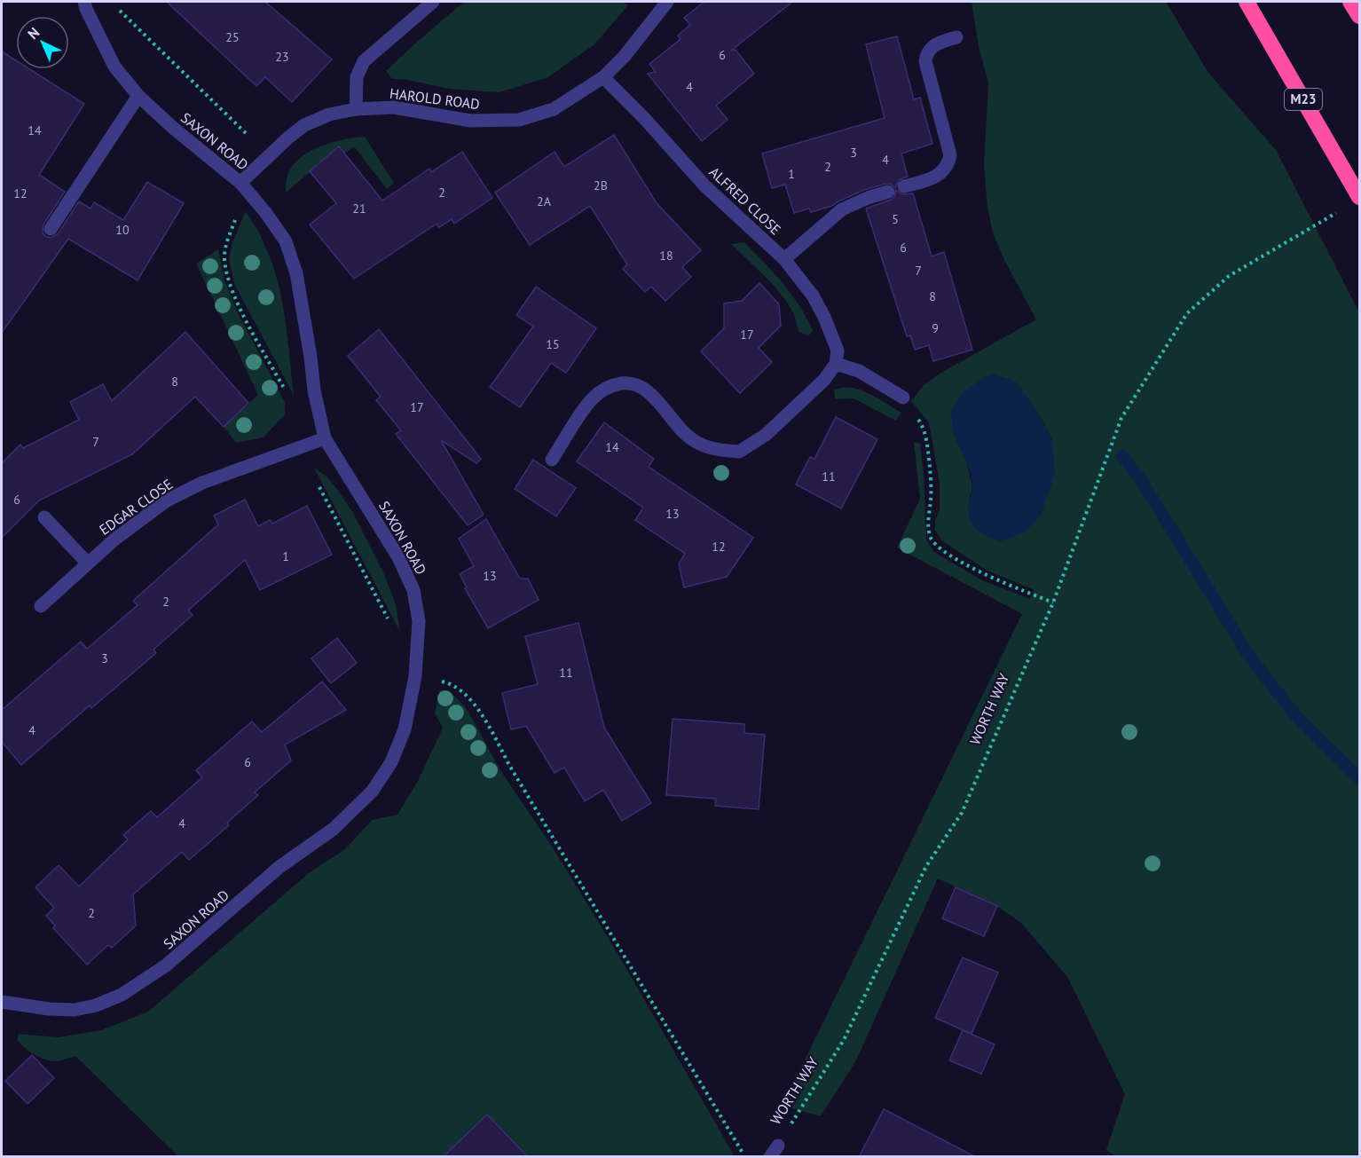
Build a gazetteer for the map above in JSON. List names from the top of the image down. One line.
{"streets":{"highway":["M23"],"street":["HAROLD ROAD","SAXON ROAD","ALFRED CLOSE","EDGAR CLOSE"],"path":["WORTH WAY"]},"crossings":[["HAROLD ROAD","SAXON ROAD"],["HAROLD ROAD","ALFRED CLOSE"],["SAXON ROAD","EDGAR CLOSE"]],"house_numbers":["25","6","23","4","14","3","4","2","1","2B","2","12","2A","21","5","10","6","18","7","8","9","17","15","8","17","7","14","11","6","13","12","1","13","2","3","11","4","6","4","2"],"north":"top left"}
